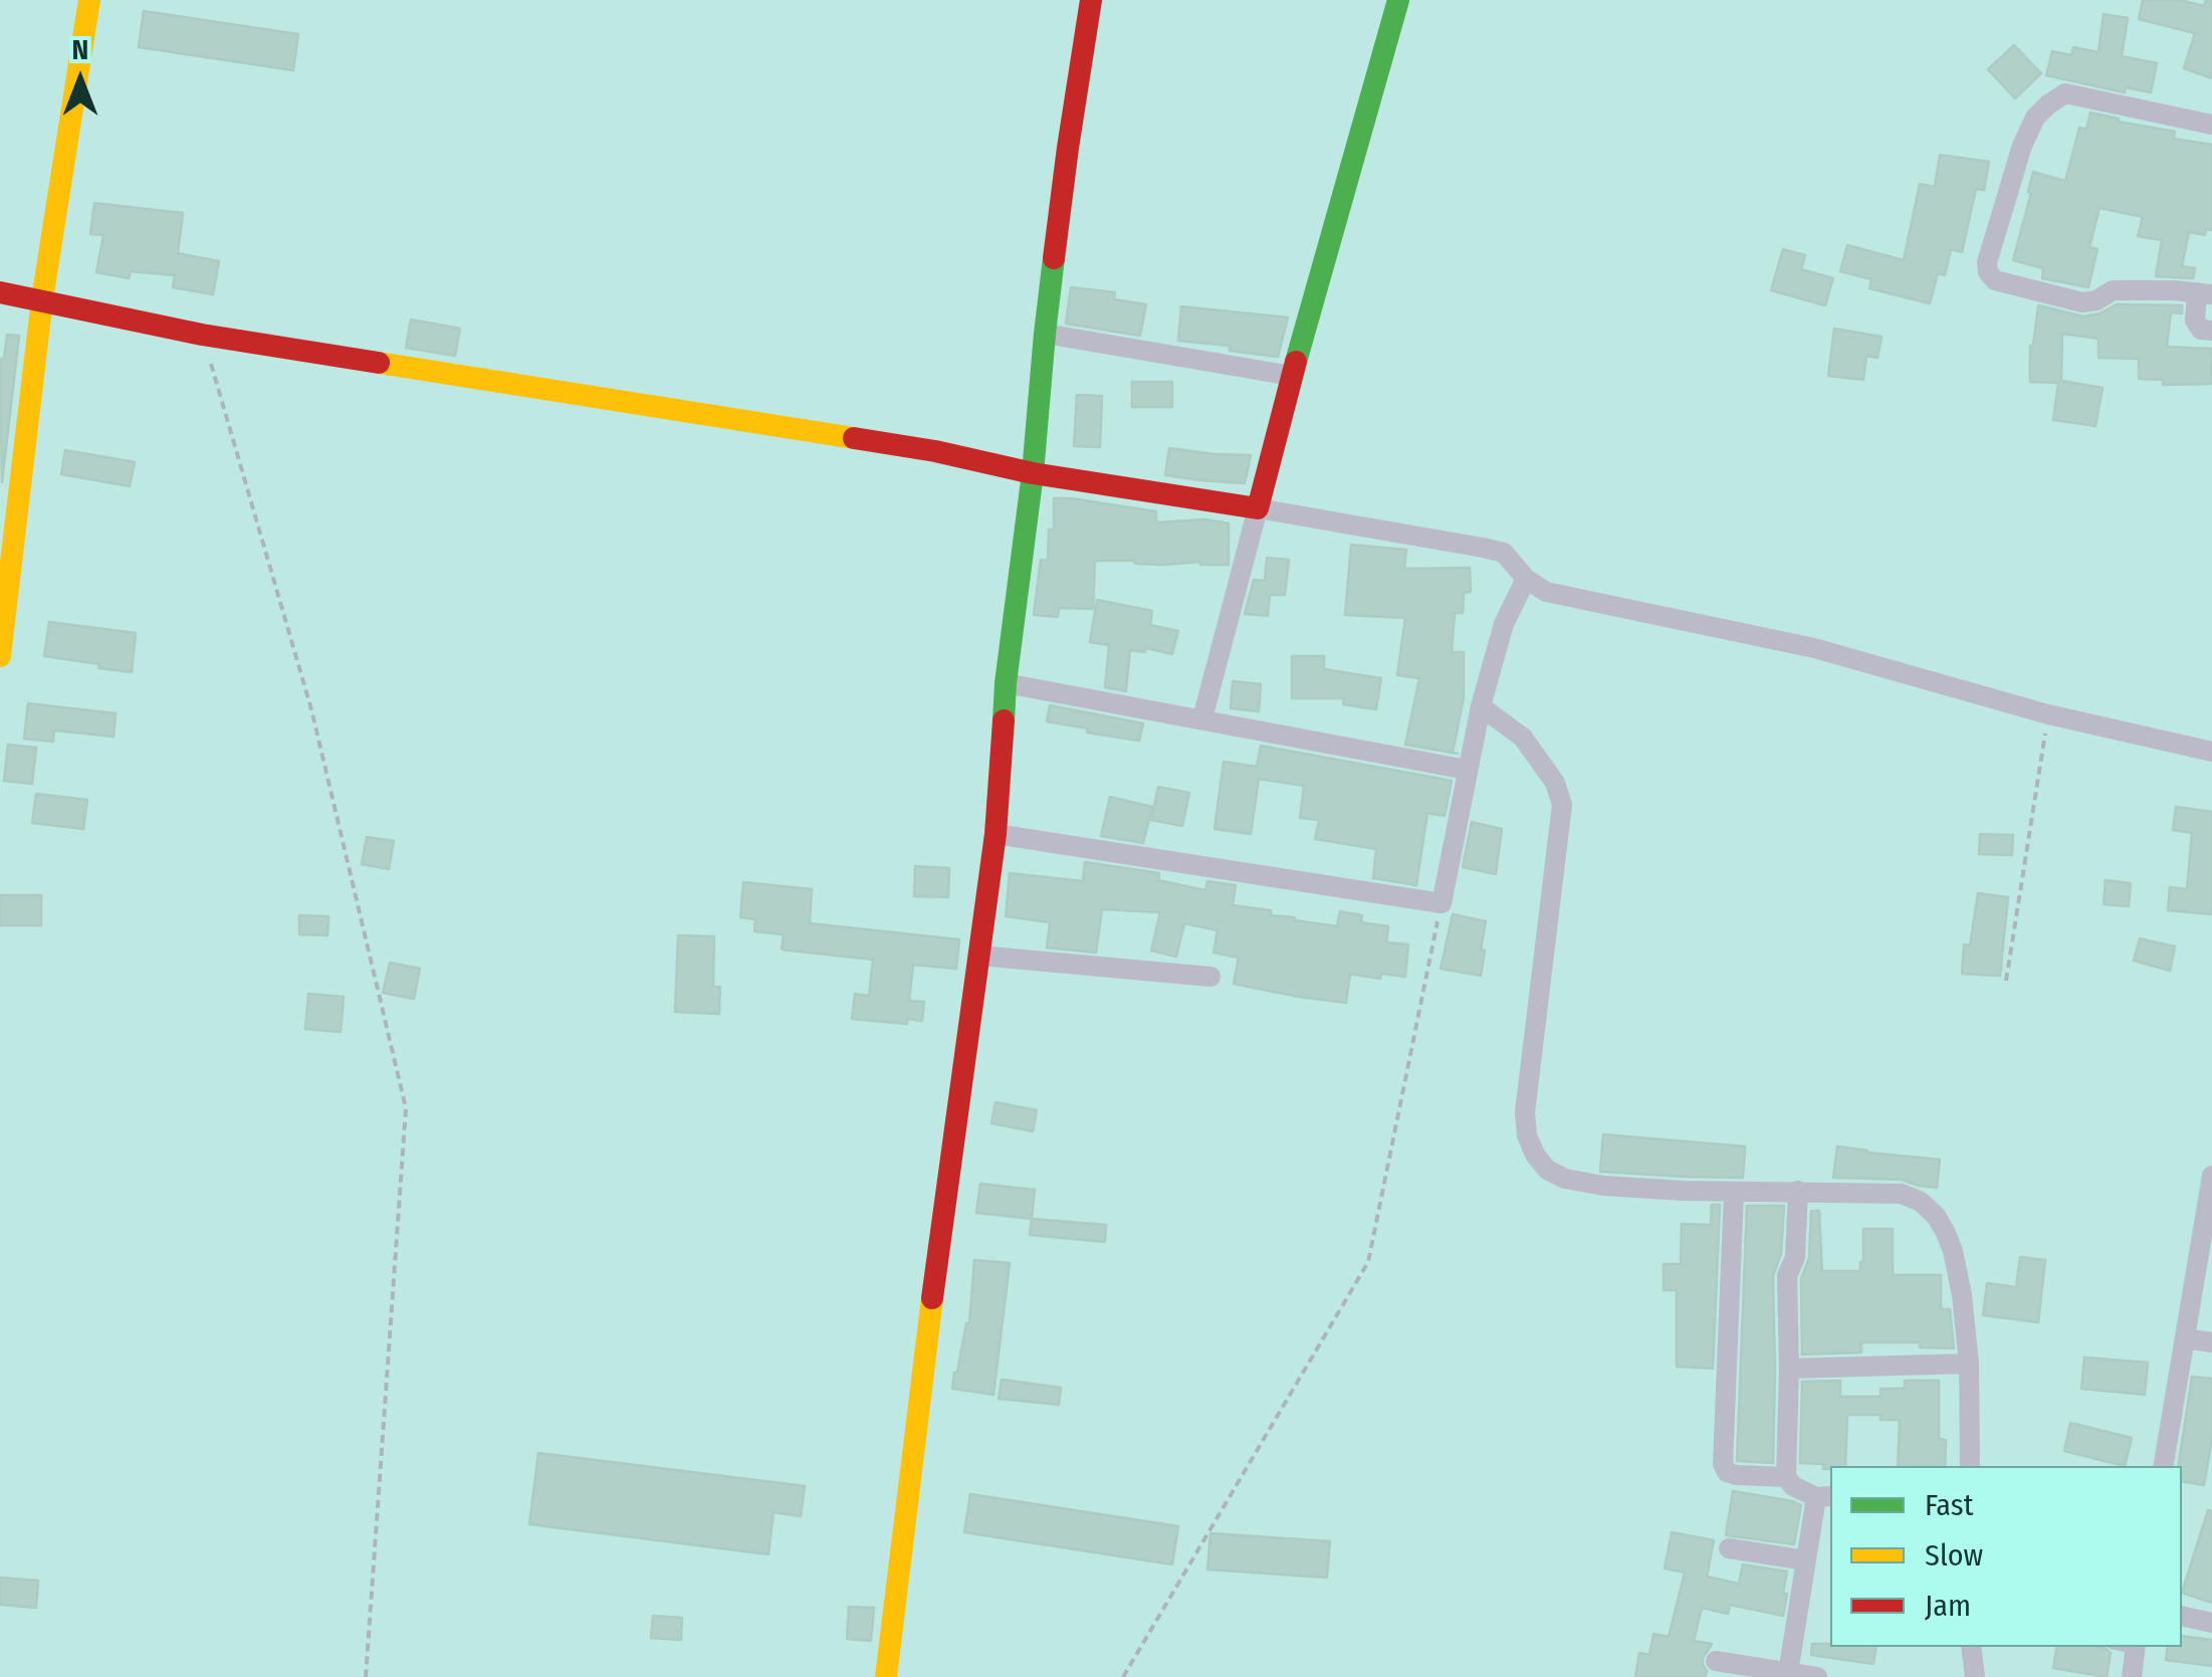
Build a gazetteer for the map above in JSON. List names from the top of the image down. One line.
{"legend":["Fast","Slow","Jam"],"north":"top"}
